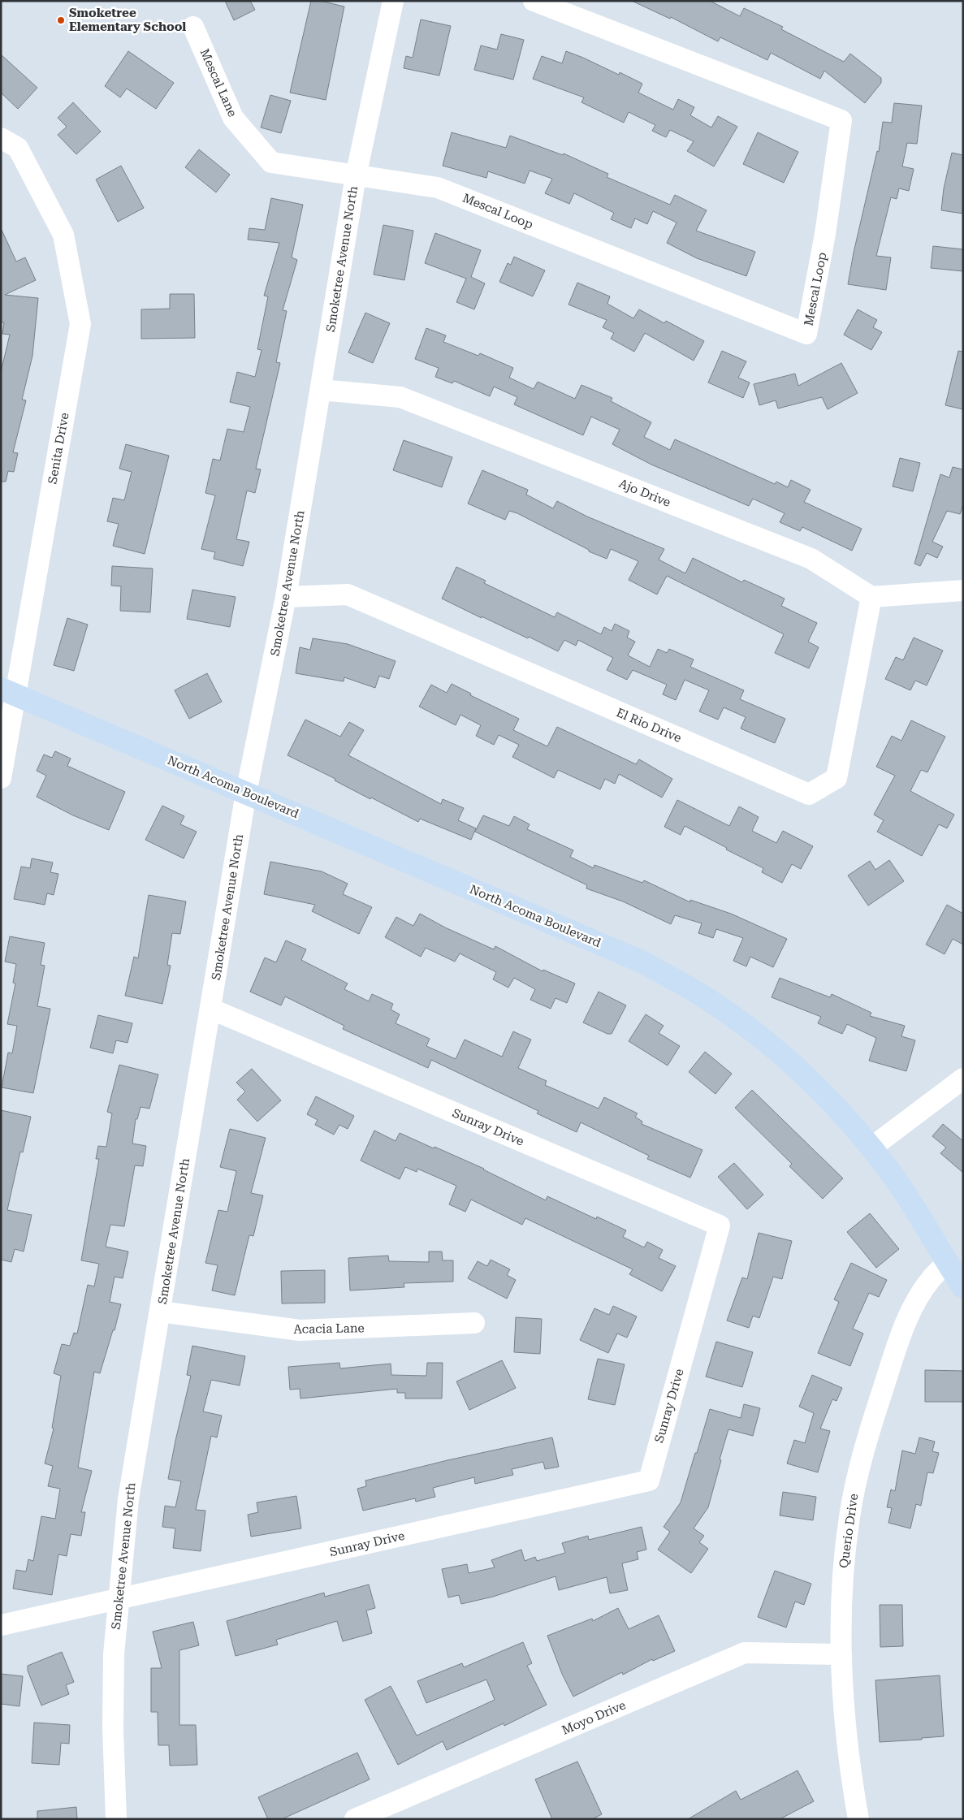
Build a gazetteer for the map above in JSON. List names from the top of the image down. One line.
{"streets":{"main road":["North Acoma Boulevard"],"street":["Mescal Lane","Mescal Loop","Smoketree Avenue North","Senita Drive","Ajo Drive","El Rio Drive","Sunray Drive","Acacia Lane","Querio Drive","Moyo Drive"]},"crossings":[["Mescal Lane","Mescal Loop"],["Mescal Lane","Smoketree Avenue North"],["Mescal Loop","Smoketree Avenue North"],["Smoketree Avenue North","Ajo Drive"],["Smoketree Avenue North","El Rio Drive"],["Smoketree Avenue North","North Acoma Boulevard"],["Smoketree Avenue North","Sunray Drive"],["Smoketree Avenue North","Acacia Lane"],["Senita Drive","North Acoma Boulevard"],["Ajo Drive","El Rio Drive"],["North Acoma Boulevard","Querio Drive"],["Querio Drive","Moyo Drive"]],"places":["Smoketree Elementary School"]}
